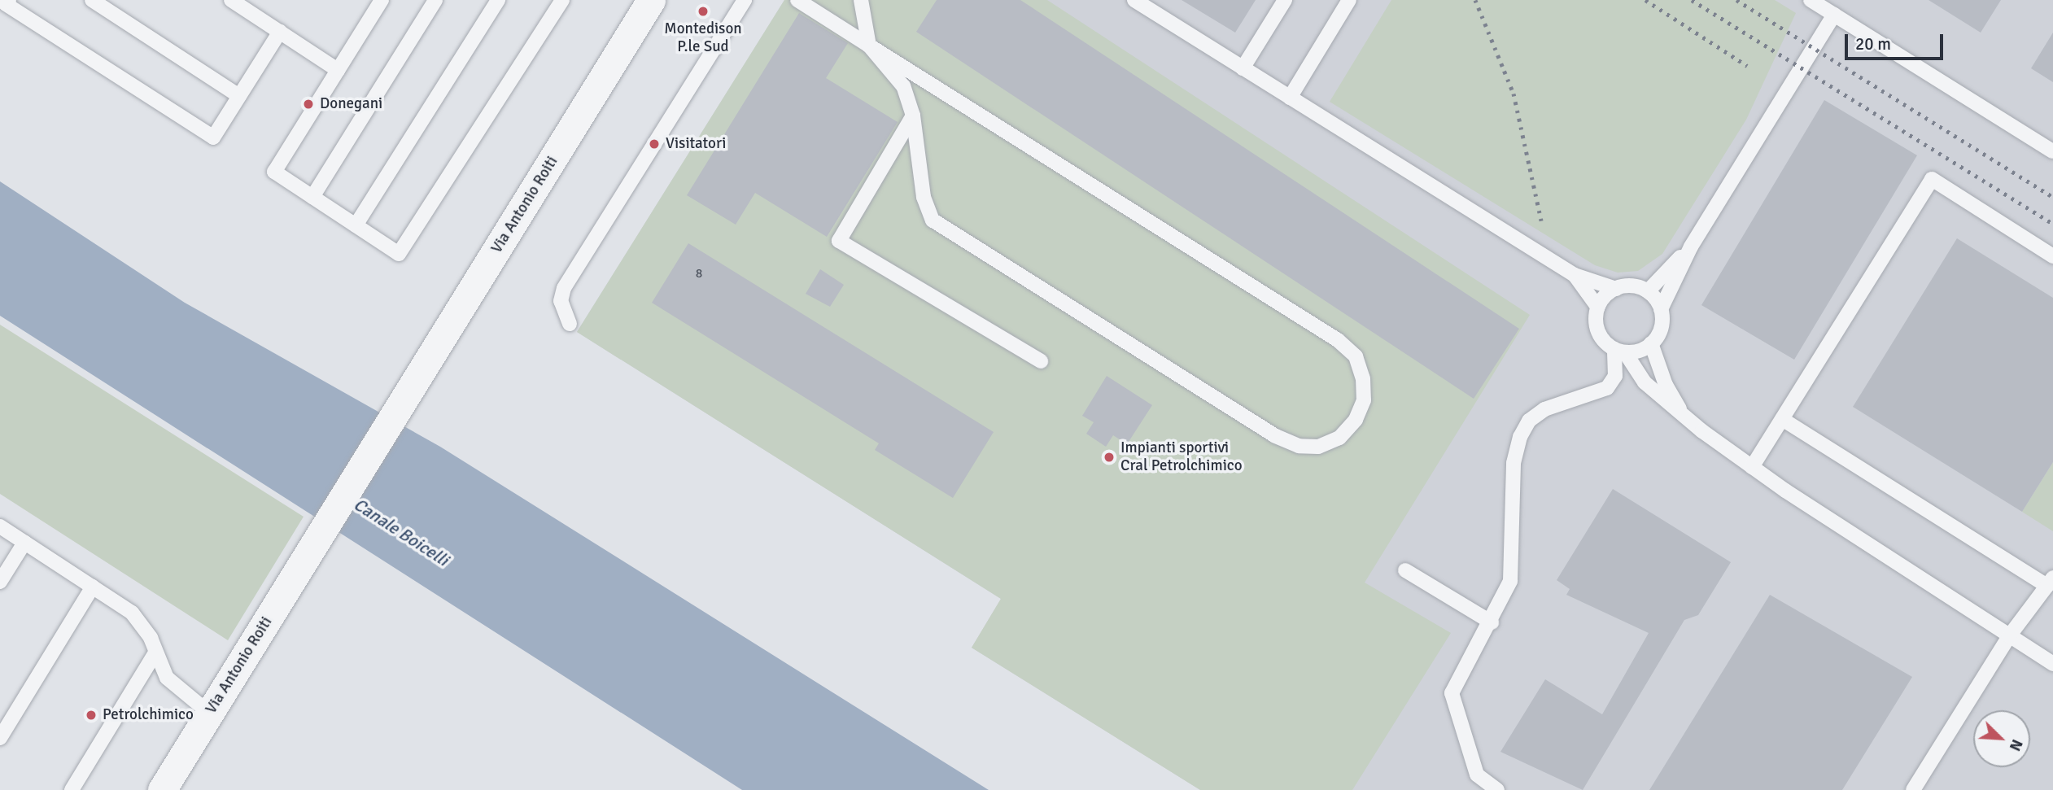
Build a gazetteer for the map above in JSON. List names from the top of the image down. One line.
{"streets":{"street":["Via Antonio Roiti"]},"water":["Canale Boicelli"],"places":["Montedison P.le Sud","Donegani","Visitatori","Impianti sportivi Cral Petrolchimico","Petrolchimico"],"house_numbers":["8"],"scale_bar":"20 m","north":"bottom right"}
